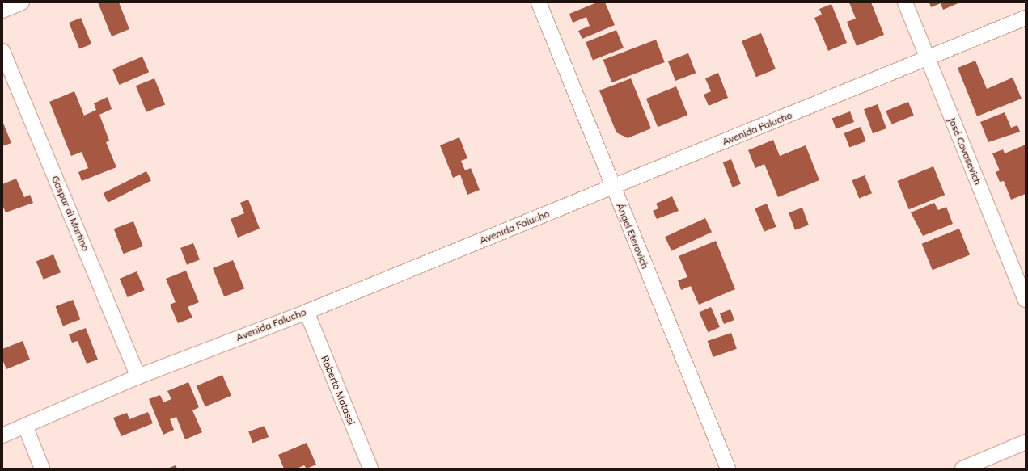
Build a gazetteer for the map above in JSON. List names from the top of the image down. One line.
{"streets":{"street":["Avenida Falucho","José Covasevich","Gaspar di Martino","Ángel Eterovich","Roberto Matassi"]},"crossings":[["Avenida Falucho","José Covasevich"],["Avenida Falucho","Gaspar di Martino"],["Avenida Falucho","Ángel Eterovich"],["Avenida Falucho","Roberto Matassi"]]}
